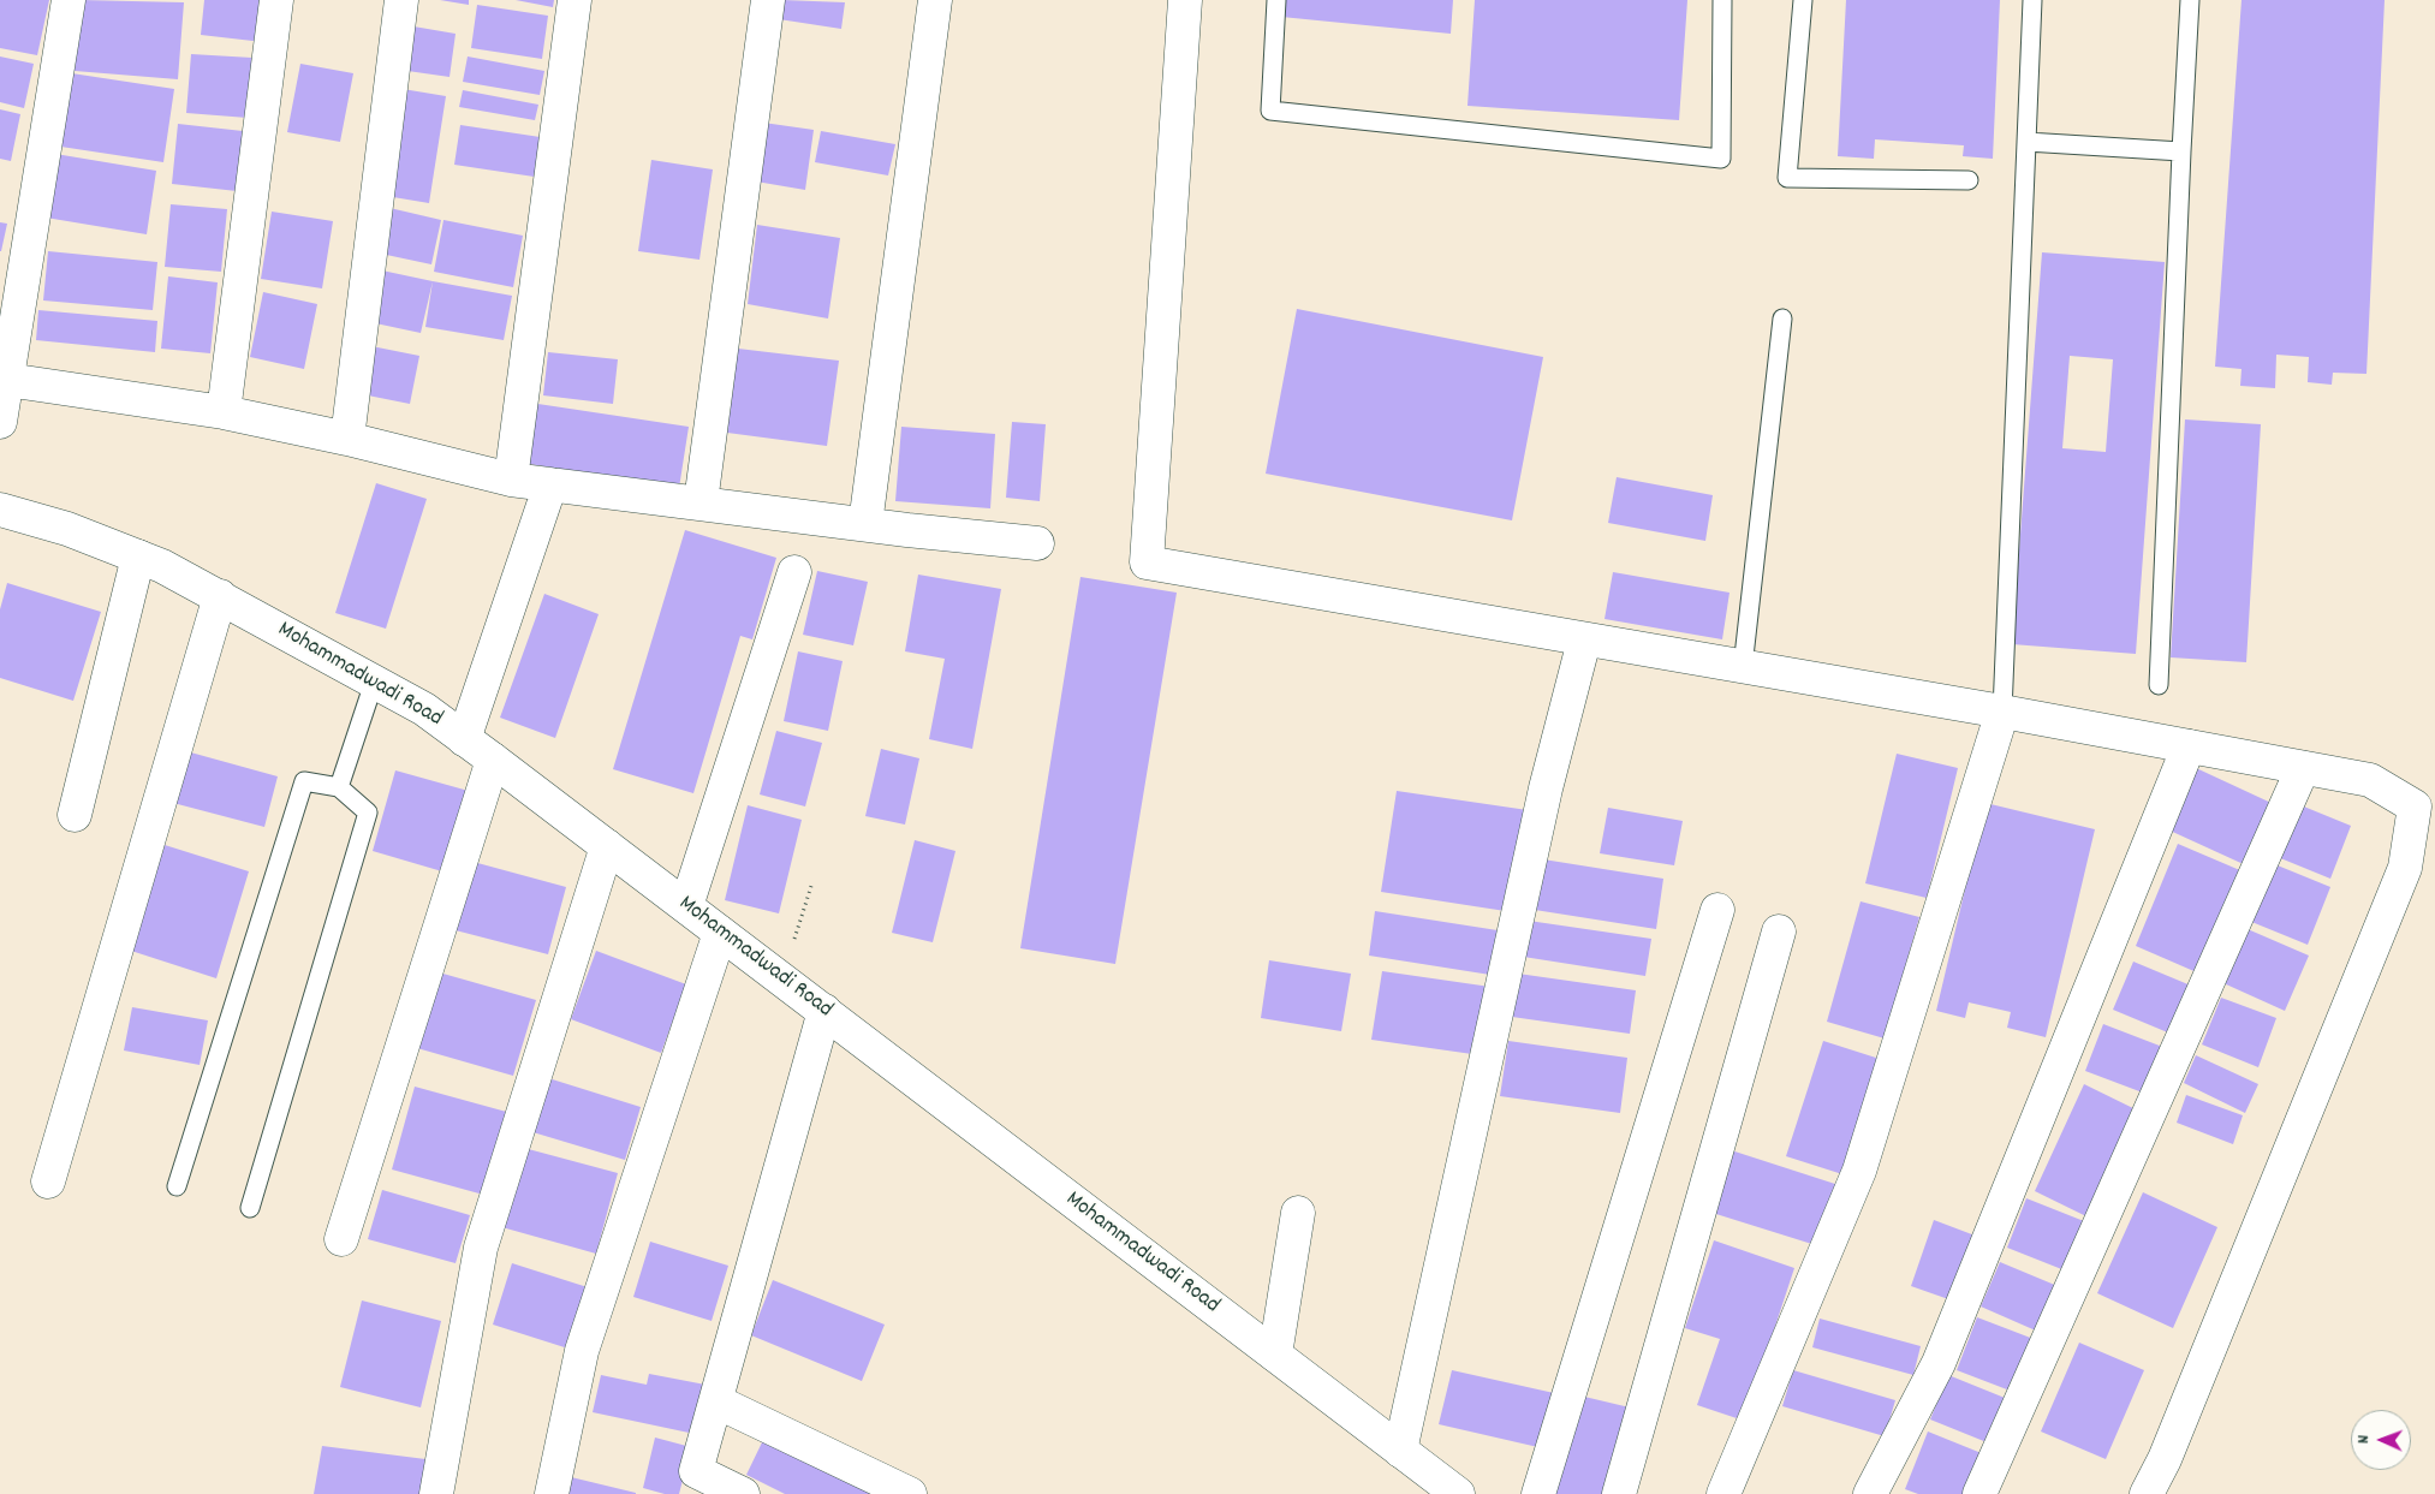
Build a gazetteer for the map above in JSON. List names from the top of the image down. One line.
{"streets":{"street":["Mohammadwadi Road"]},"north":"left"}
